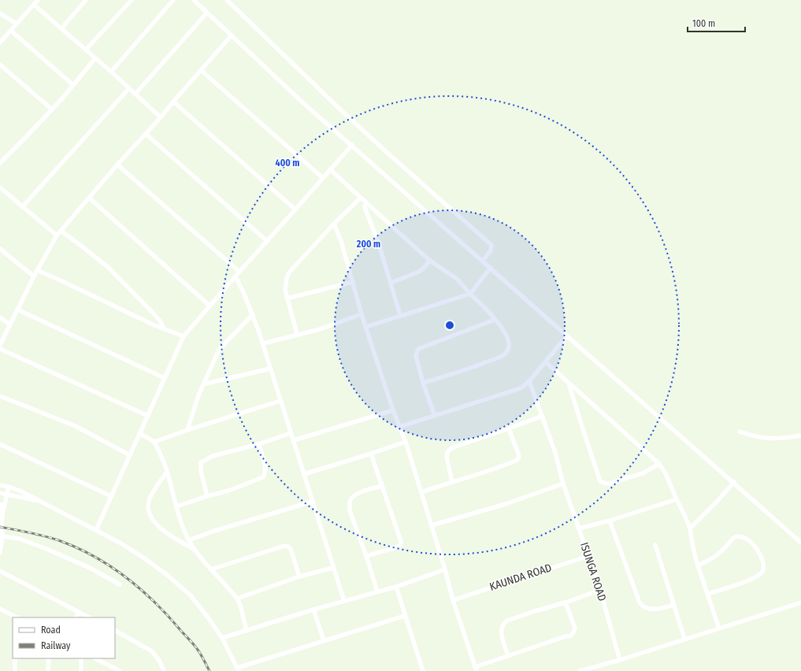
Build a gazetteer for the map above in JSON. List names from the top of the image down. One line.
{"streets":{"street":["ISUNGA ROAD","KAUNDA ROAD"]},"crossings":[["ISUNGA ROAD","KAUNDA ROAD"]],"legend":["Road","Railway"],"scale_bar":"100 m","rings":["400 m","200 m"]}
